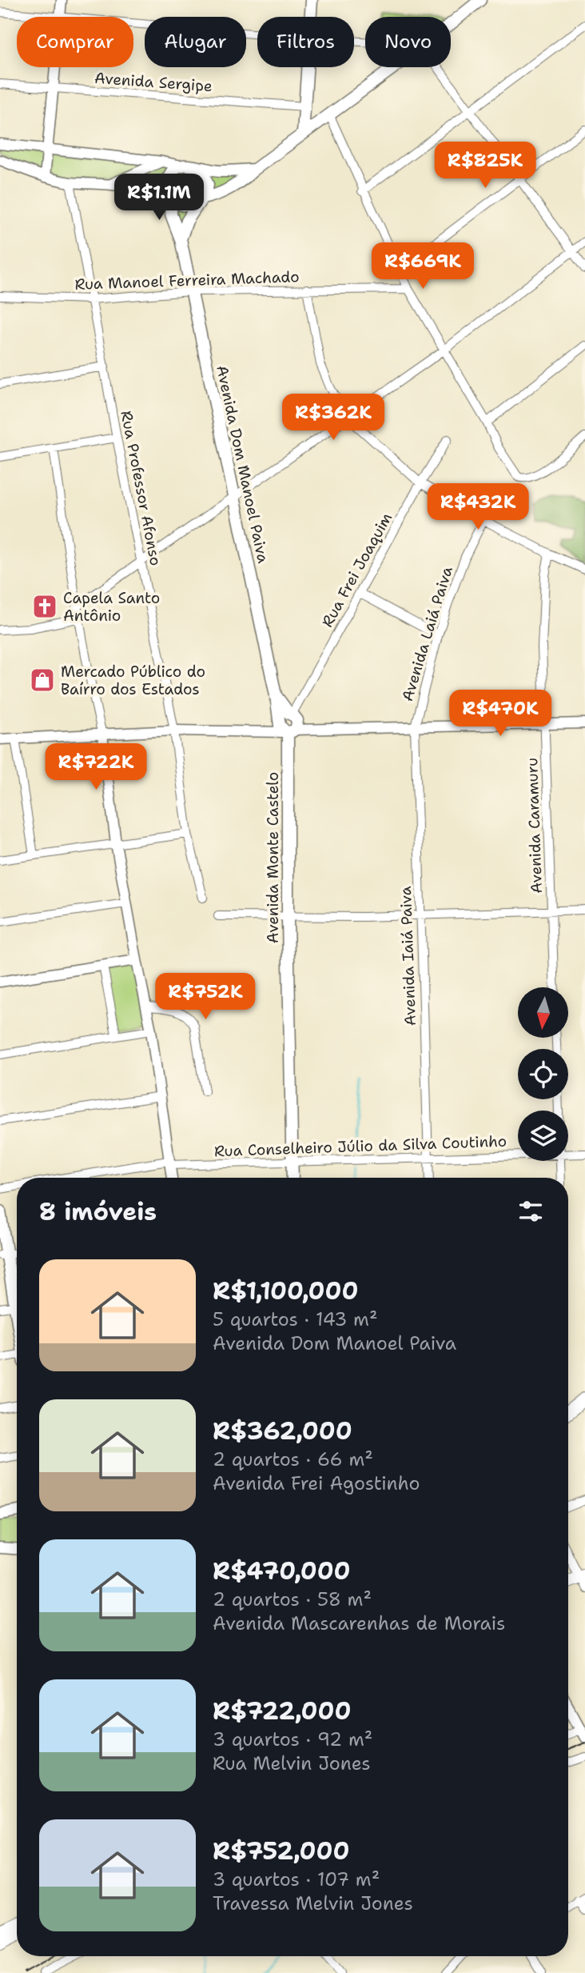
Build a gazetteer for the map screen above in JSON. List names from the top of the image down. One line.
{"streets":{"main road":["Avenida Dom Manoel Paiva","Avenida Monte Castelo"],"street":["Avenida Sergipe","Rua Manoel Ferreira Machado","Rua Professor Afonso","Rua Frei Joaquim","Avenida Laiá Paiva","Avenida Caramuru","Avenida Iaiá Paiva","Rua Conselheiro Júlio da Silva Coutinho"]},"crossings":[["Rua Manoel Ferreira Machado","Avenida Dom Manoel Paiva"],["Rua Manoel Ferreira Machado","Rua Professor Afonso"],["Avenida Dom Manoel Paiva","Rua Frei Joaquim"],["Avenida Dom Manoel Paiva","Avenida Monte Castelo"],["Rua Frei Joaquim","Avenida Monte Castelo"],["Avenida Laiá Paiva","Avenida Iaiá Paiva"],["Avenida Monte Castelo","Rua Conselheiro Júlio da Silva Coutinho"],["Avenida Iaiá Paiva","Rua Conselheiro Júlio da Silva Coutinho"]],"places":{"church":["Capela Santo Antônio"],"shop":["Mercado Público do Baírro dos Estados"]},"north":"bottom","page":{"chip":["Comprar","Alugar","Filtros","Novo"],"price":["R$825K","R$1.1M","R$669K","R$362K","R$432K","R$470K","R$722K","R$752K"],"heading":"8 imóveis","list":[{"name":"R$1,100,000","note":"5 quartos · 143 m² · Avenida Dom Manoel Paiva"},{"name":"R$362,000","note":"2 quartos · 66 m² · Avenida Frei Agostinho"},{"name":"R$470,000","note":"2 quartos · 58 m² · Avenida Mascarenhas de Morais"},{"name":"R$722,000","note":"3 quartos · 92 m² · Rua Melvin Jones"},{"name":"R$752,000","note":"3 quartos · 107 m² · Travessa Melvin Jones"}]}}
